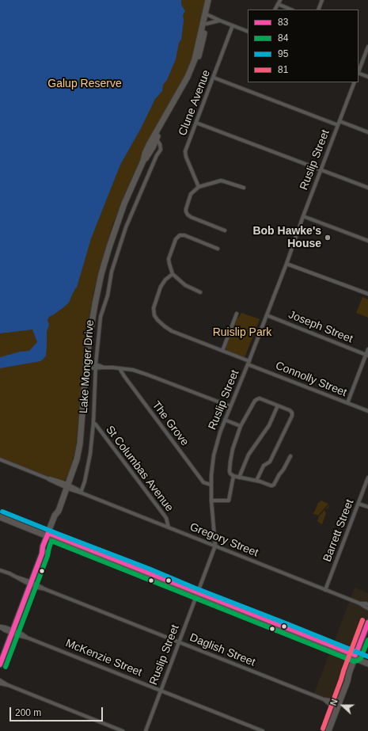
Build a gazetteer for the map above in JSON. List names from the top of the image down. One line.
{"streets":{"main road":["Lake Monger Drive"],"street":["Clune Avenue","Ruslip Street","Joseph Street","Connolly Street","The Grove","St Columbas Avenue","Barrett Street","Gregory Street","Daglish Street","McKenzie Street"]},"crossings":[["Ruslip Street","Joseph Street"],["Ruslip Street","Connolly Street"],["Ruslip Street","The Grove"],["Ruslip Street","Gregory Street"],["Ruslip Street","Daglish Street"],["Ruslip Street","McKenzie Street"],["Lake Monger Drive","St Columbas Avenue"],["Lake Monger Drive","Gregory Street"],["Lake Monger Drive","Daglish Street"],["Lake Monger Drive","McKenzie Street"],["St Columbas Avenue","Gregory Street"],["Barrett Street","Gregory Street"]],"parks":["Galup Reserve","Ruislip Park"],"places":["Bob Hawke's House"],"lines":["transit line 95","transit line 83","transit line 84","transit line 81"],"legend":["83","84","95","81"],"scale_bar":"200 m","north":"left"}
